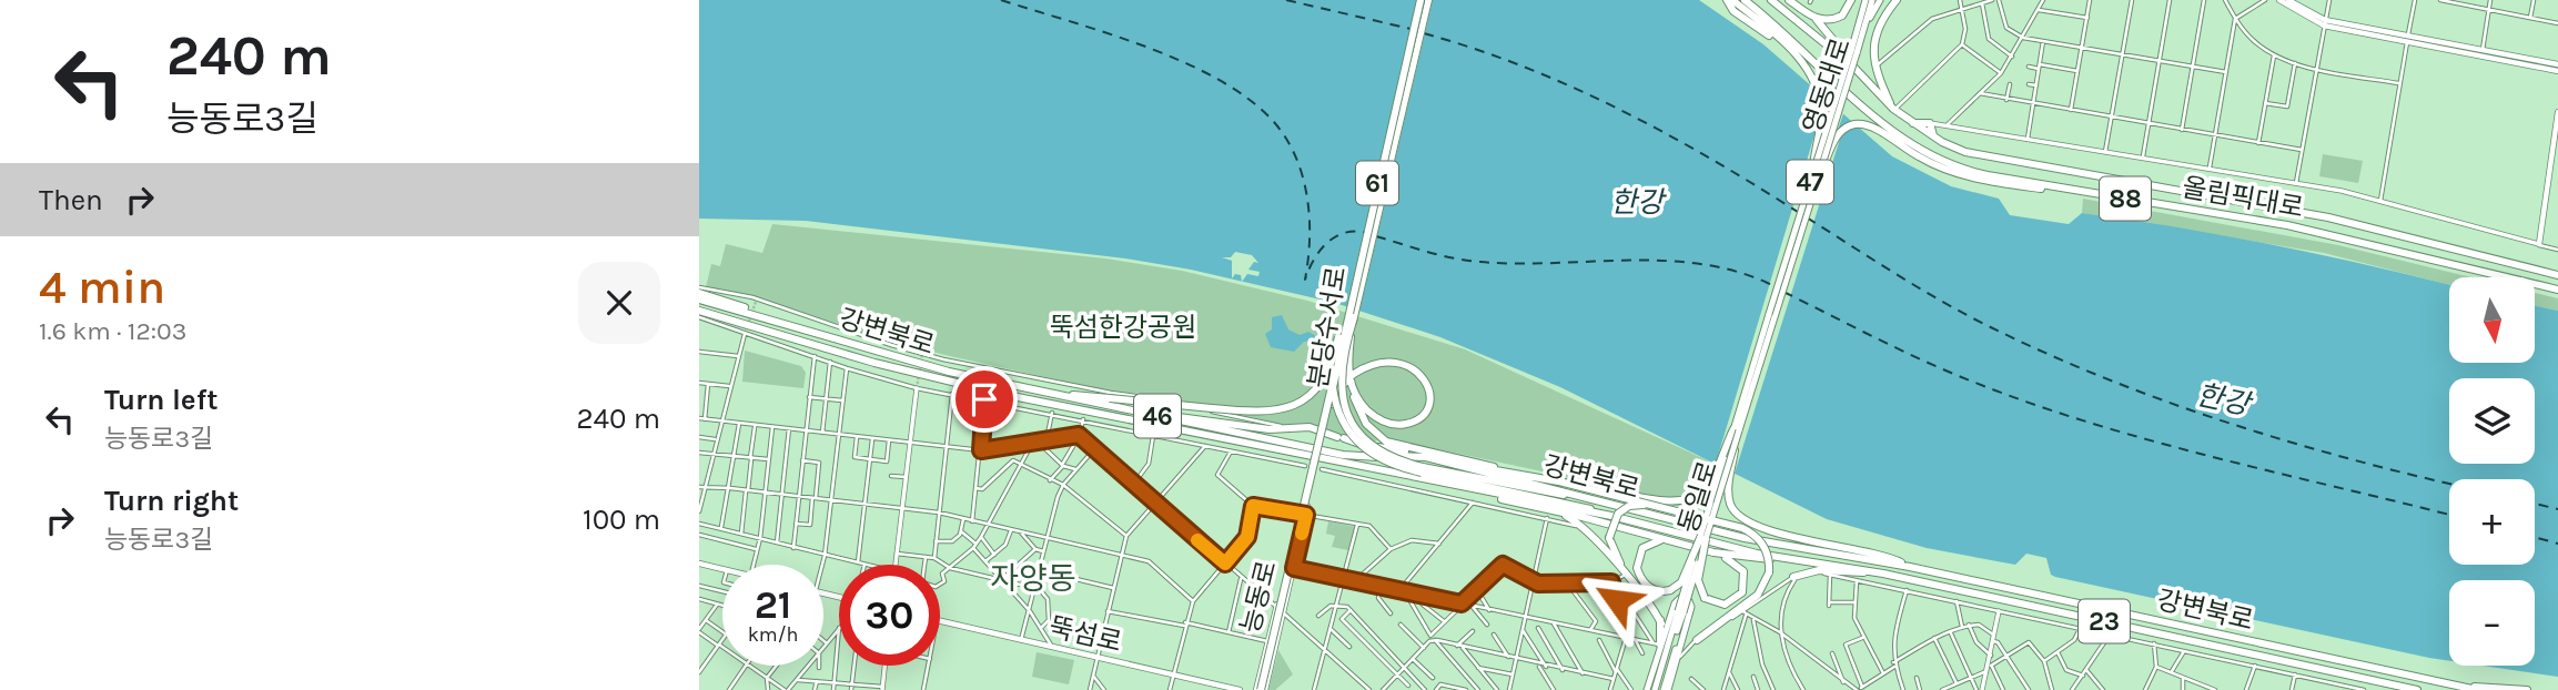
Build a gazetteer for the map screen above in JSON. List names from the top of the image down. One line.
{"streets":{"highway":["61","올림픽대로","88","분당수서로","강변북로","46","23"],"main road":["영동대로","47","동일로","능동로","뚝섬로"]},"crossings":[["영동대로","동일로"],["분당수서로","강변북로"],["강변북로","23"],["동일로","23"]],"districts":["자양동"],"water":["한강"],"parks":["뚝섬한강공원"],"north":"bottom","page":{"turn":["240 m","능동로3길"],"then":"Then","heading":["4 min","1.6 km · 12:03"],"map_buttons":["+","−"],"list":[{"name":"Turn left","note":"능동로3길","value":"240 m"},{"name":"Turn right","note":"능동로3길","value":"100 m"}],"speed":"21 km/h","limit":"30"}}
